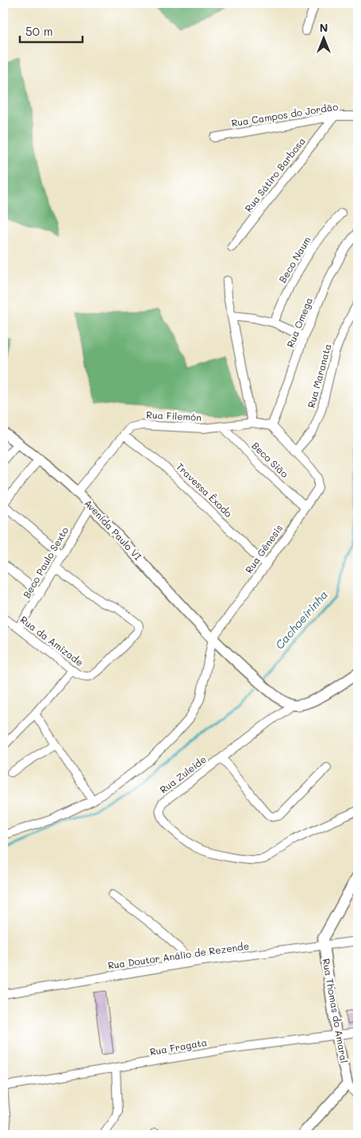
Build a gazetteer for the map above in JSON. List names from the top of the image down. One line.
{"streets":{"street":["Rua Campos do Jordão","Rua Sátiro Barbosa","Beco Naum","Rua Omega","Rua Maranata","Rua Filemón","Beco Sião","Travessa Êxodo","Avenida Paulo VI","Rua Gênesis","Beco Paulo Sexto","Rua da Amizade","Rua Zuleide","Rua Doutor Análio de Rezende","Rua Thomas do Amaral","Rua Fragata"]},"crossings":[["Rua Campos do Jordão","Rua Sátiro Barbosa"],["Rua Omega","Rua Filemón"],["Rua Maranata","Rua Gênesis"],["Rua Filemón","Beco Sião"],["Rua Filemón","Travessa Êxodo"],["Rua Filemón","Avenida Paulo VI"],["Beco Sião","Rua Gênesis"],["Travessa Êxodo","Rua Gênesis"],["Avenida Paulo VI","Rua Gênesis"],["Avenida Paulo VI","Beco Paulo Sexto"],["Avenida Paulo VI","Rua Zuleide"],["Beco Paulo Sexto","Rua da Amizade"],["Rua Doutor Análio de Rezende","Rua Thomas do Amaral"],["Rua Thomas do Amaral","Rua Fragata"]],"water":["Cachoeirinha"],"scale_bar":"50 m","north":"top"}
